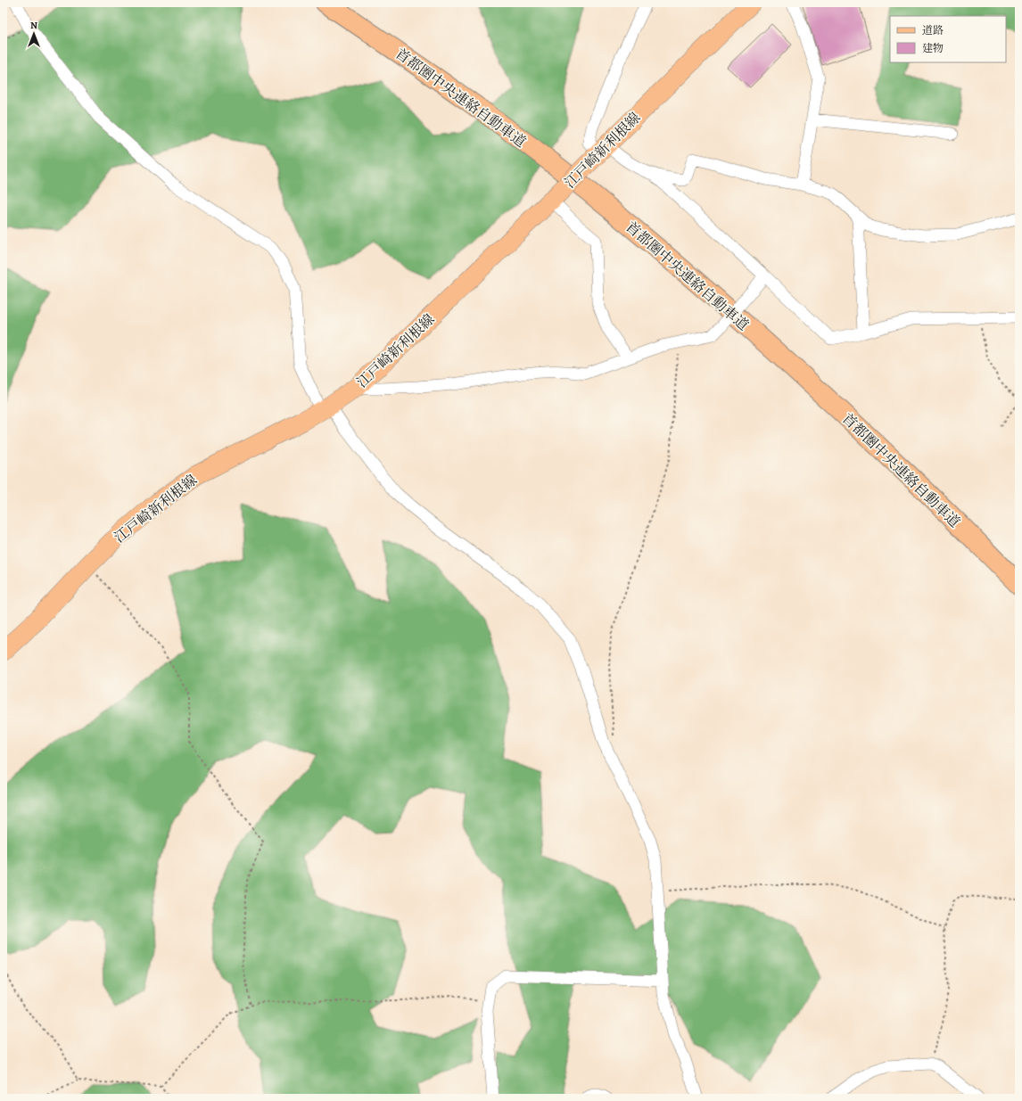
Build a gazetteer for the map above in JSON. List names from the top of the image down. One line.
{"streets":{"highway":["首都圏中央連絡自動車道"],"main road":["江戸崎新利根線"]},"legend":["道路","建物"],"north":"top"}
